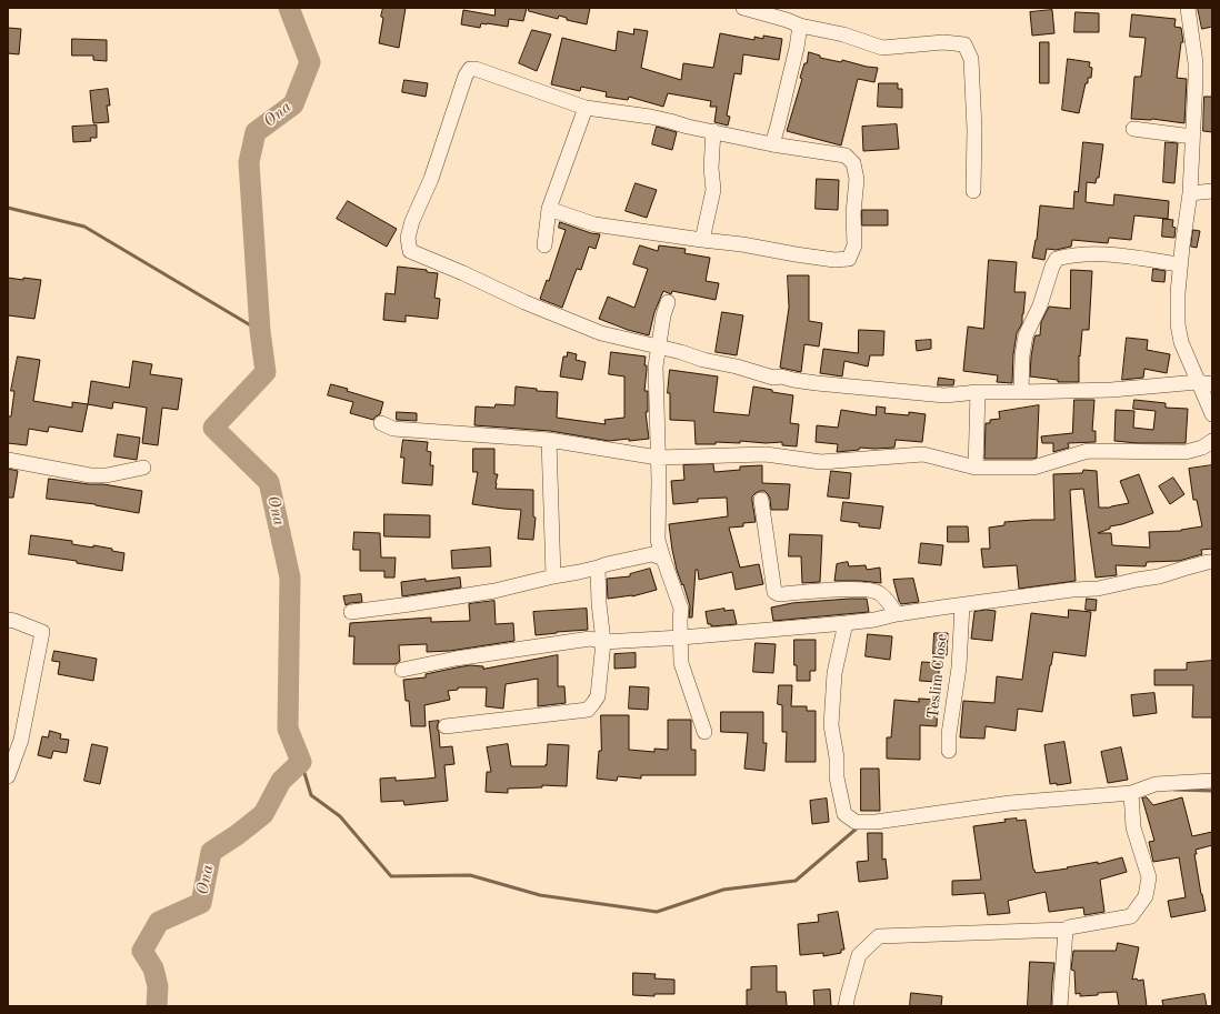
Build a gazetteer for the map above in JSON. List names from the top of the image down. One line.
{"streets":{"street":["Teslim Close"]},"water":["Ona"]}
